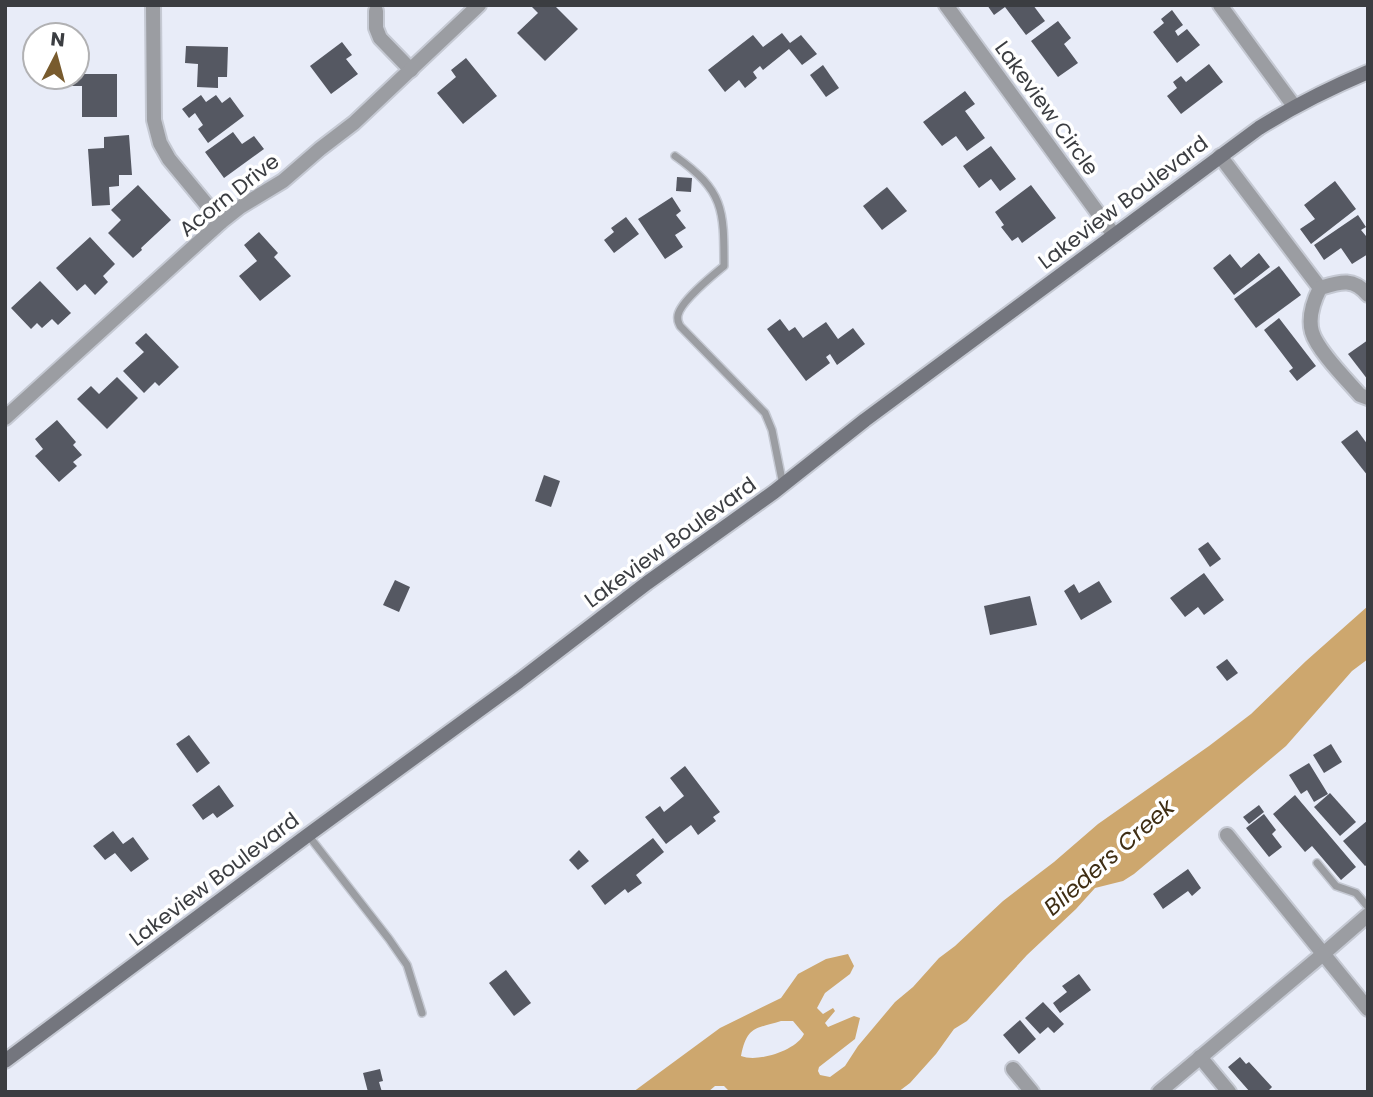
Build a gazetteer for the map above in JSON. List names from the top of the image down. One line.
{"streets":{"street":["Lakeview Circle","Acorn Drive","Lakeview Boulevard"]},"crossings":[["Lakeview Circle","Lakeview Boulevard"]],"water":["Blieders Creek"],"north":"top"}
